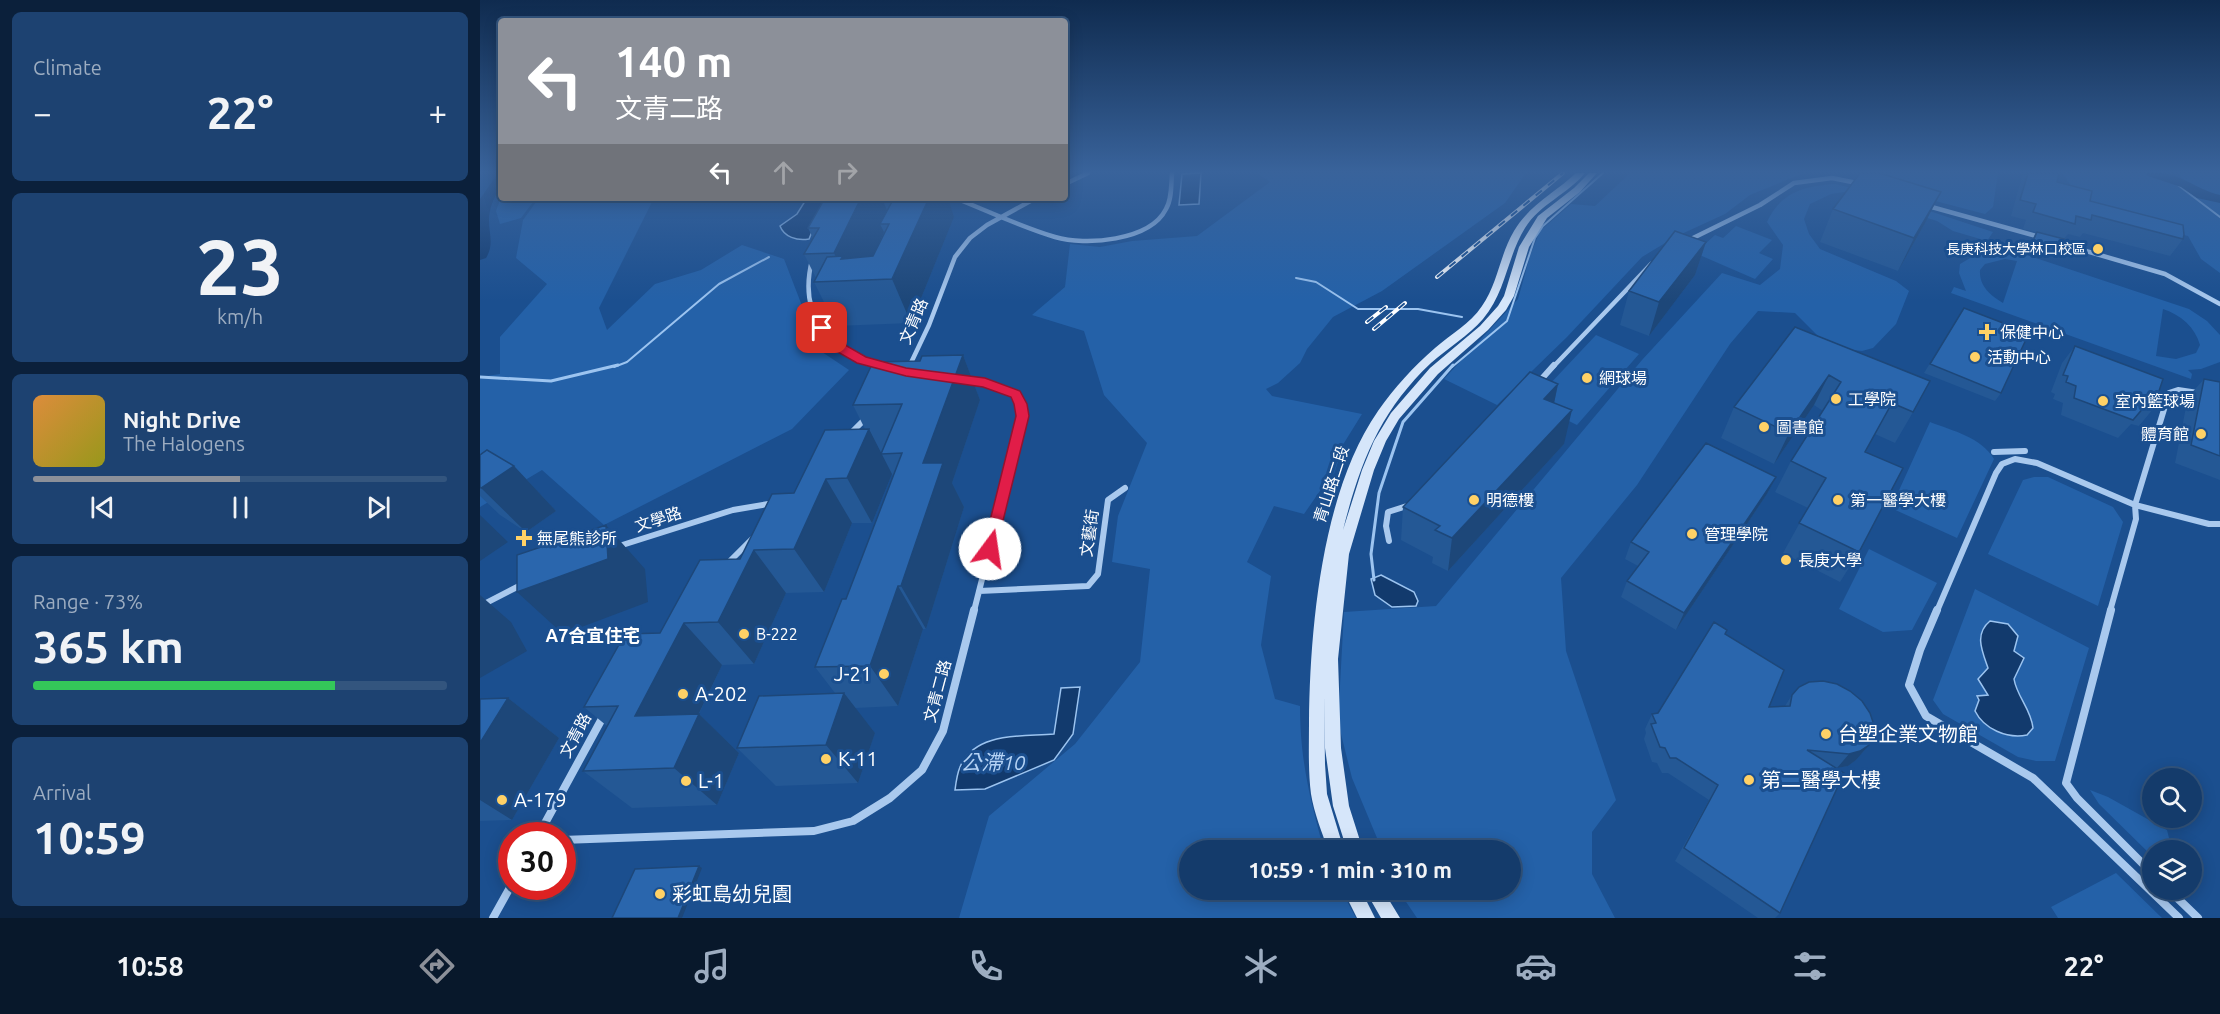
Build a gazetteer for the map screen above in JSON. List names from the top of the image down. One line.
{"streets":{"street":["文青路","青山路二段","文學路","文藝街","文青二路"]},"crossings":[["文藝街","文青二路"]],"districts":["A7合宜住宅"],"water":["公滯10"],"places":{"other":["長庚科技大學林口校區","活動中心","網球場","工學院","室內籃球場","圖書館","體育館","明德樓","第一醫學大樓","管理學院","長庚大學","B-222","J-21","A-202","台塑企業文物館","K-11","第二醫學大樓","L-1","A-179","彩虹島幼兒園"],"health":["保健中心","無尾熊診所"]},"page":{"tile":["Climate",["23","km/h"],["Range · 73%","365 km"],["Arrival","10:59"]],"turn":["140 m","文青二路"],"heat":["−","22°","+"],"song":["Night Drive","The Halogens"],"limit":"30","trip":"10:59 · 1 min · 310 m","tabs":["10:58","22°"]}}
